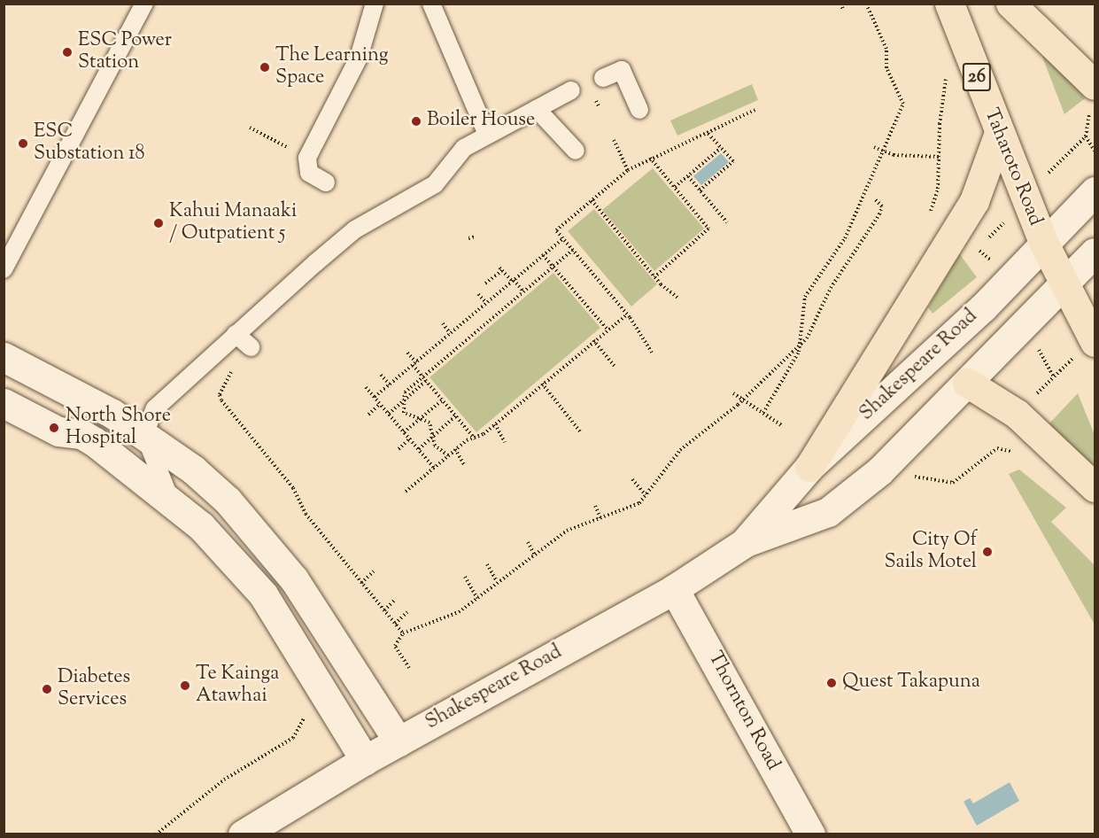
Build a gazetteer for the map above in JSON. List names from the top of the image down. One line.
{"streets":{"main road":["26","Taharoto Road"],"street":["Shakespeare Road","Thornton Road"]},"crossings":[["26","Taharoto Road"],["26","Shakespeare Road"],["Taharoto Road","Shakespeare Road"],["Shakespeare Road","Thornton Road"]],"places":["ESC Power Station","The Learning Space","Boiler House","ESC Substation 18","Kahui Manaaki / Outpatient 5","North Shore Hospital","City Of Sails Motel","Quest Takapuna","Te Kainga Atawhai","Diabetes Services"]}
